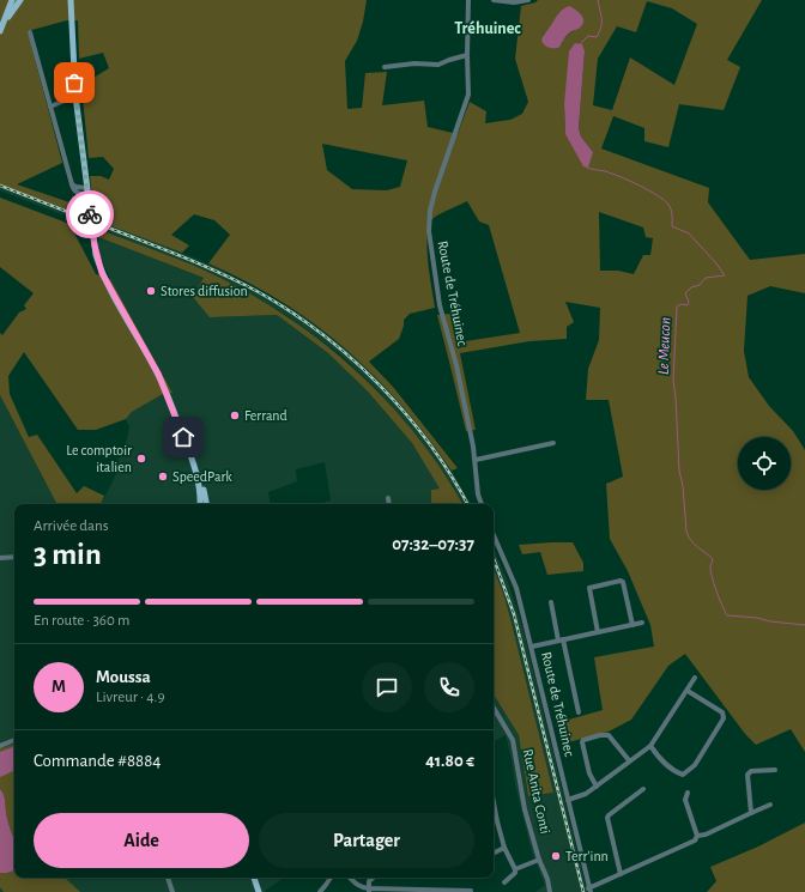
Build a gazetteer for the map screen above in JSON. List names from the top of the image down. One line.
{"streets":{"street":["Route de Tréhuinec","Rue Anita Conti"]},"districts":["Tréhuinec"],"water":["Le Meucon"],"places":["Stores diffusion","Ferrand","Le comptoir italien","SpeedPark","Terr'inn"],"page":{"heading":["3 min","Arrivée dans","07:32–07:37"],"panel":["Moussa","Livreur · 4.9","Commande #8884","41.80 €"],"bar":"En route · 360 m","round":"M","buttons":["Aide","Partager"]}}
